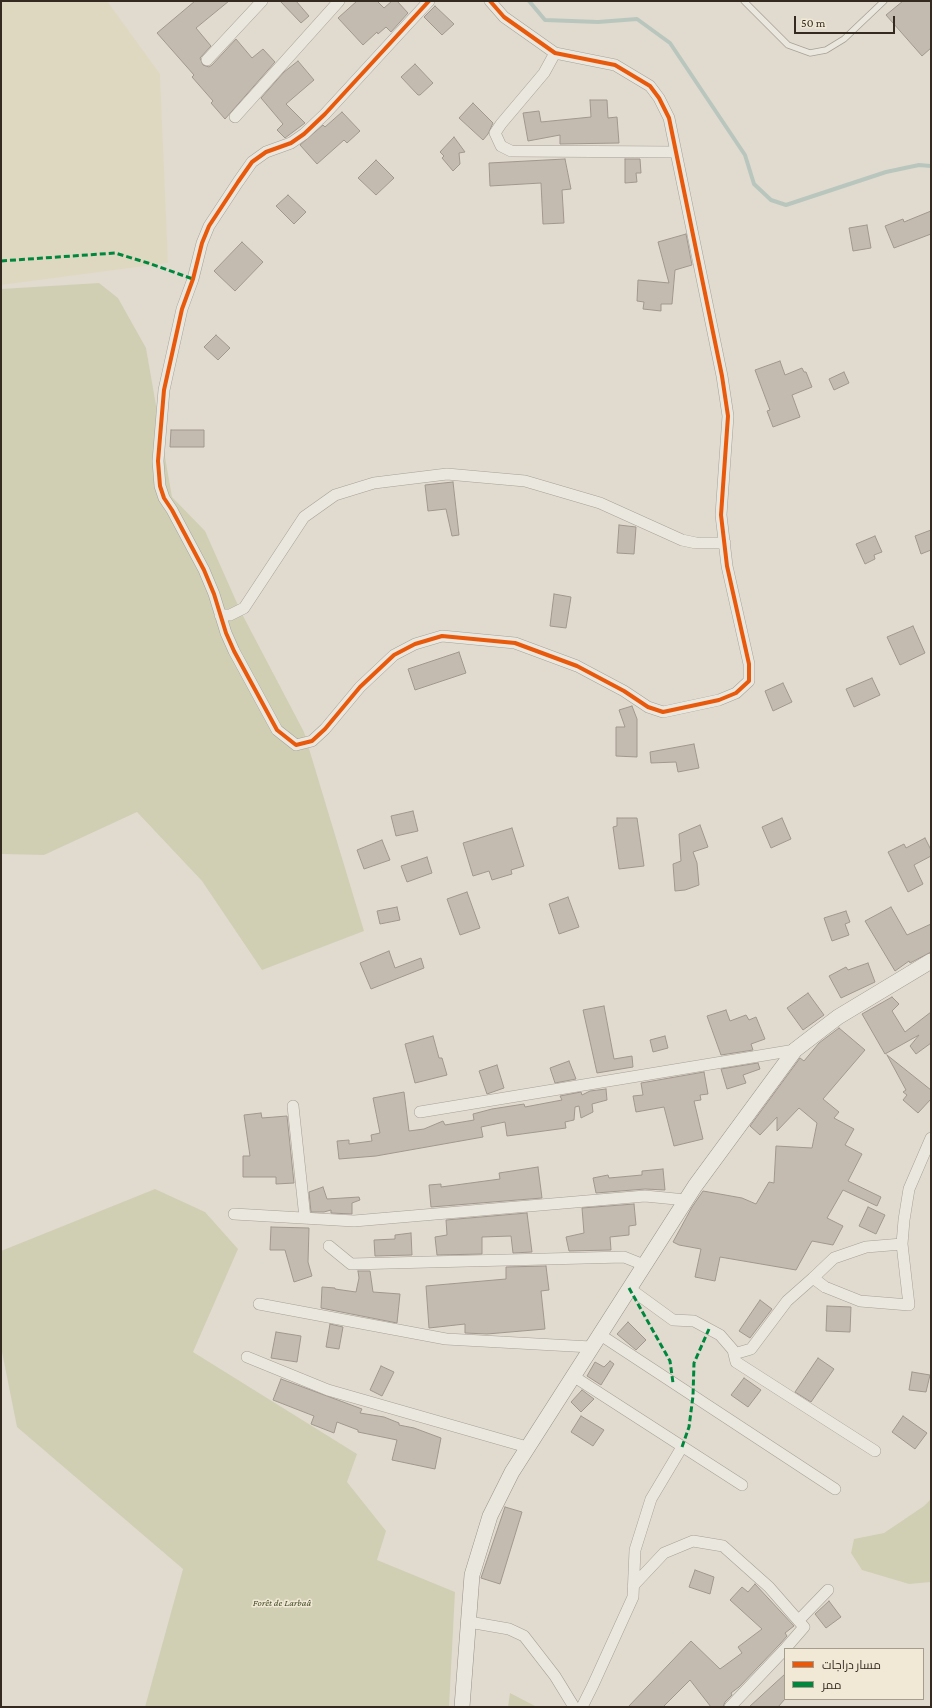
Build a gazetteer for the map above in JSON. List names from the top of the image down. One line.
{"parks":["Forêt de Larbaâ"],"legend":["مسار دراجات","ممر"],"scale_bar":"50 m"}
